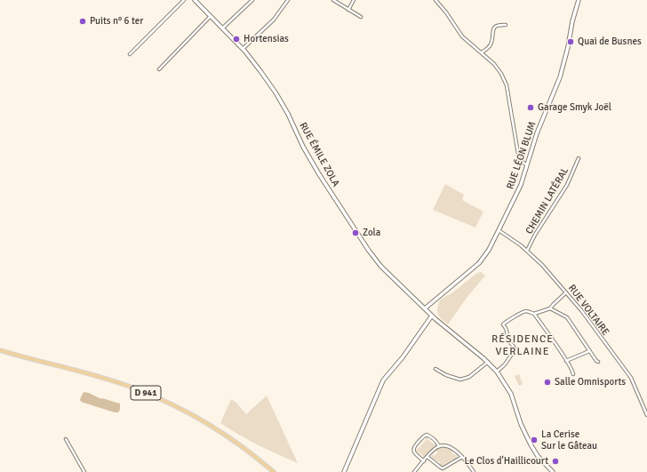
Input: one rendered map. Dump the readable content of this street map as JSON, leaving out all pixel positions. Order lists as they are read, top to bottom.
{
  "streets": {
    "main road": ["D 941"],
    "street": [
      "RUE ÉMILE ZOLA",
      "RUE LÉON BLUM",
      "CHEMIN LATÉRAL",
      "RUE VOLTAIRE"
    ]
  },
  "crossings": [
    ["RUE ÉMILE ZOLA", "RUE LÉON BLUM"],
    ["RUE LÉON BLUM", "RUE VOLTAIRE"],
    ["CHEMIN LATÉRAL", "RUE VOLTAIRE"]
  ],
  "districts": ["RÉSIDENCE VERLAINE"],
  "places": [
    "Puits n° 6 ter",
    "Hortensias",
    "Quai de Busnes",
    "Garage Smyk Joël",
    "Zola",
    "Salle Omnisports",
    "La Cerise Sur le Gâteau",
    "Le Clos d'Haillicourt"
  ]
}
